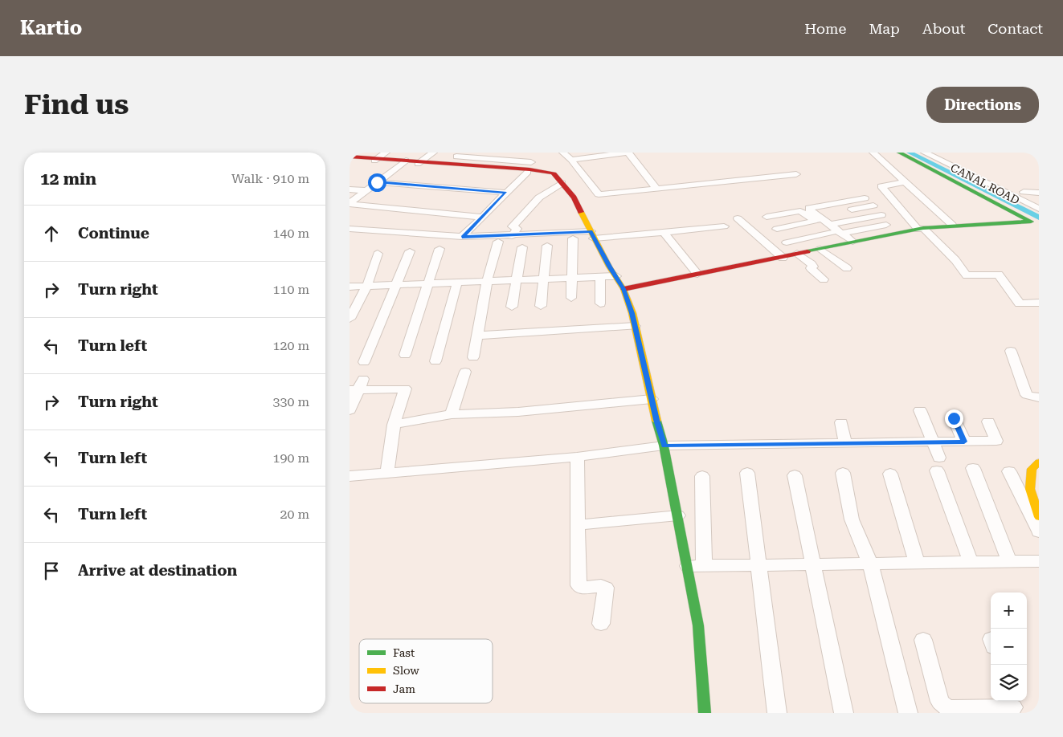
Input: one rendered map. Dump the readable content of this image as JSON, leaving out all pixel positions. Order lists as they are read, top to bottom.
{
  "streets": {
    "street": ["CANAL ROAD"]
  },
  "legend": ["Fast", "Slow", "Jam"],
  "page": {
    "header": "Kartio",
    "nav": [
      "Home",
      "Map",
      "About",
      "Contact"
    ],
    "buttons": "Directions",
    "title": "Find us",
    "heading": ["12 min", "Walk · 910 m"],
    "list": [
      ["Continue", "140 m"],
      ["Turn right", "110 m"],
      ["Turn left", "120 m"],
      ["Turn right", "330 m"],
      ["Turn left", "190 m"],
      ["Turn left", "20 m"],
      "Arrive at destination"
    ],
    "map_buttons": ["+", "−"]
  }
}
